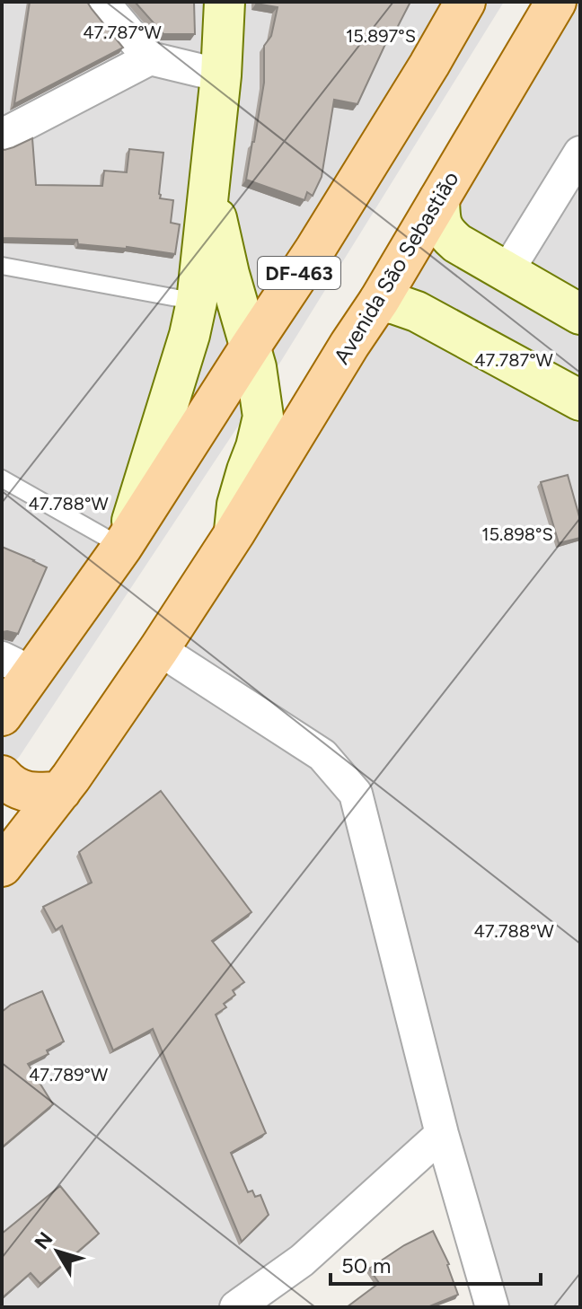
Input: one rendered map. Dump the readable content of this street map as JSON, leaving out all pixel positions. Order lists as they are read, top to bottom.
{
  "streets": {
    "main road": ["Avenida São Sebastião", "DF-463"]
  },
  "crossings": [
    ["Avenida São Sebastião", "DF-463"]
  ],
  "scale_bar": "50 m",
  "north": "top left",
  "coordinates": [
    "47.787°W",
    "15.897°S",
    "47.788°W",
    "15.898°S",
    "47.789°W"
  ]
}
